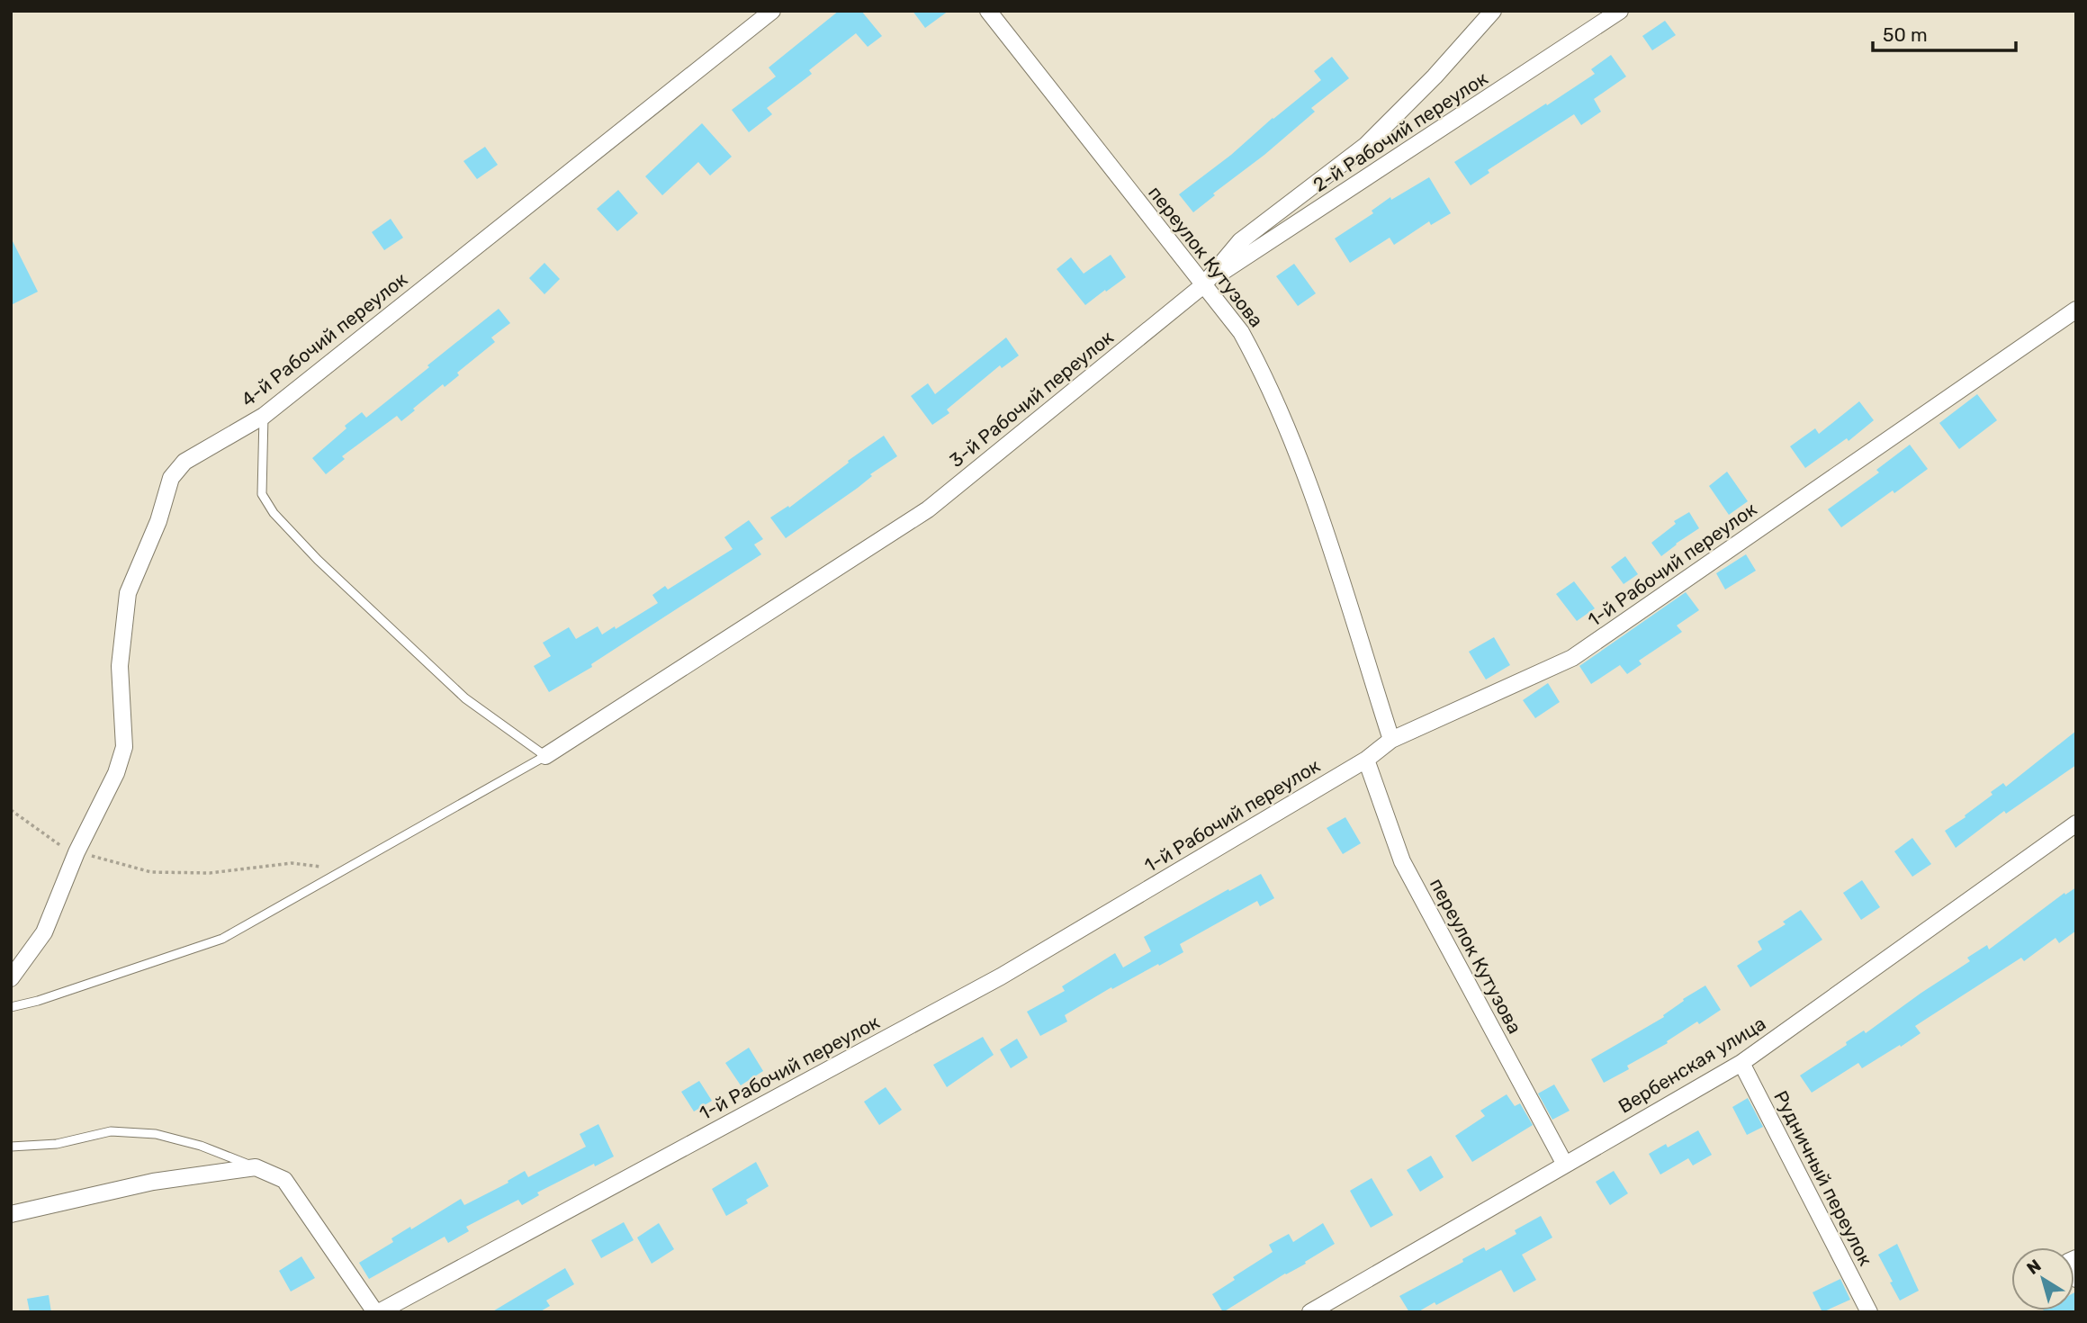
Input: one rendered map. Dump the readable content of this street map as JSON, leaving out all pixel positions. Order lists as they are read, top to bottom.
{
  "streets": {
    "street": [
      "2-й Рабочий переулок",
      "переулок Кутузова",
      "4-й Рабочий переулок",
      "3-й Рабочий переулок",
      "1-й Рабочий переулок",
      "Вербенская улица",
      "Рудничный переулок"
    ]
  },
  "crossings": [
    ["2-й Рабочий переулок", "переулок Кутузова"],
    ["2-й Рабочий переулок", "3-й Рабочий переулок"],
    ["переулок Кутузова", "3-й Рабочий переулок"],
    ["переулок Кутузова", "1-й Рабочий переулок"],
    ["переулок Кутузова", "Вербенская улица"],
    ["Вербенская улица", "Рудничный переулок"]
  ],
  "scale_bar": "50 m",
  "north": "top left"
}
